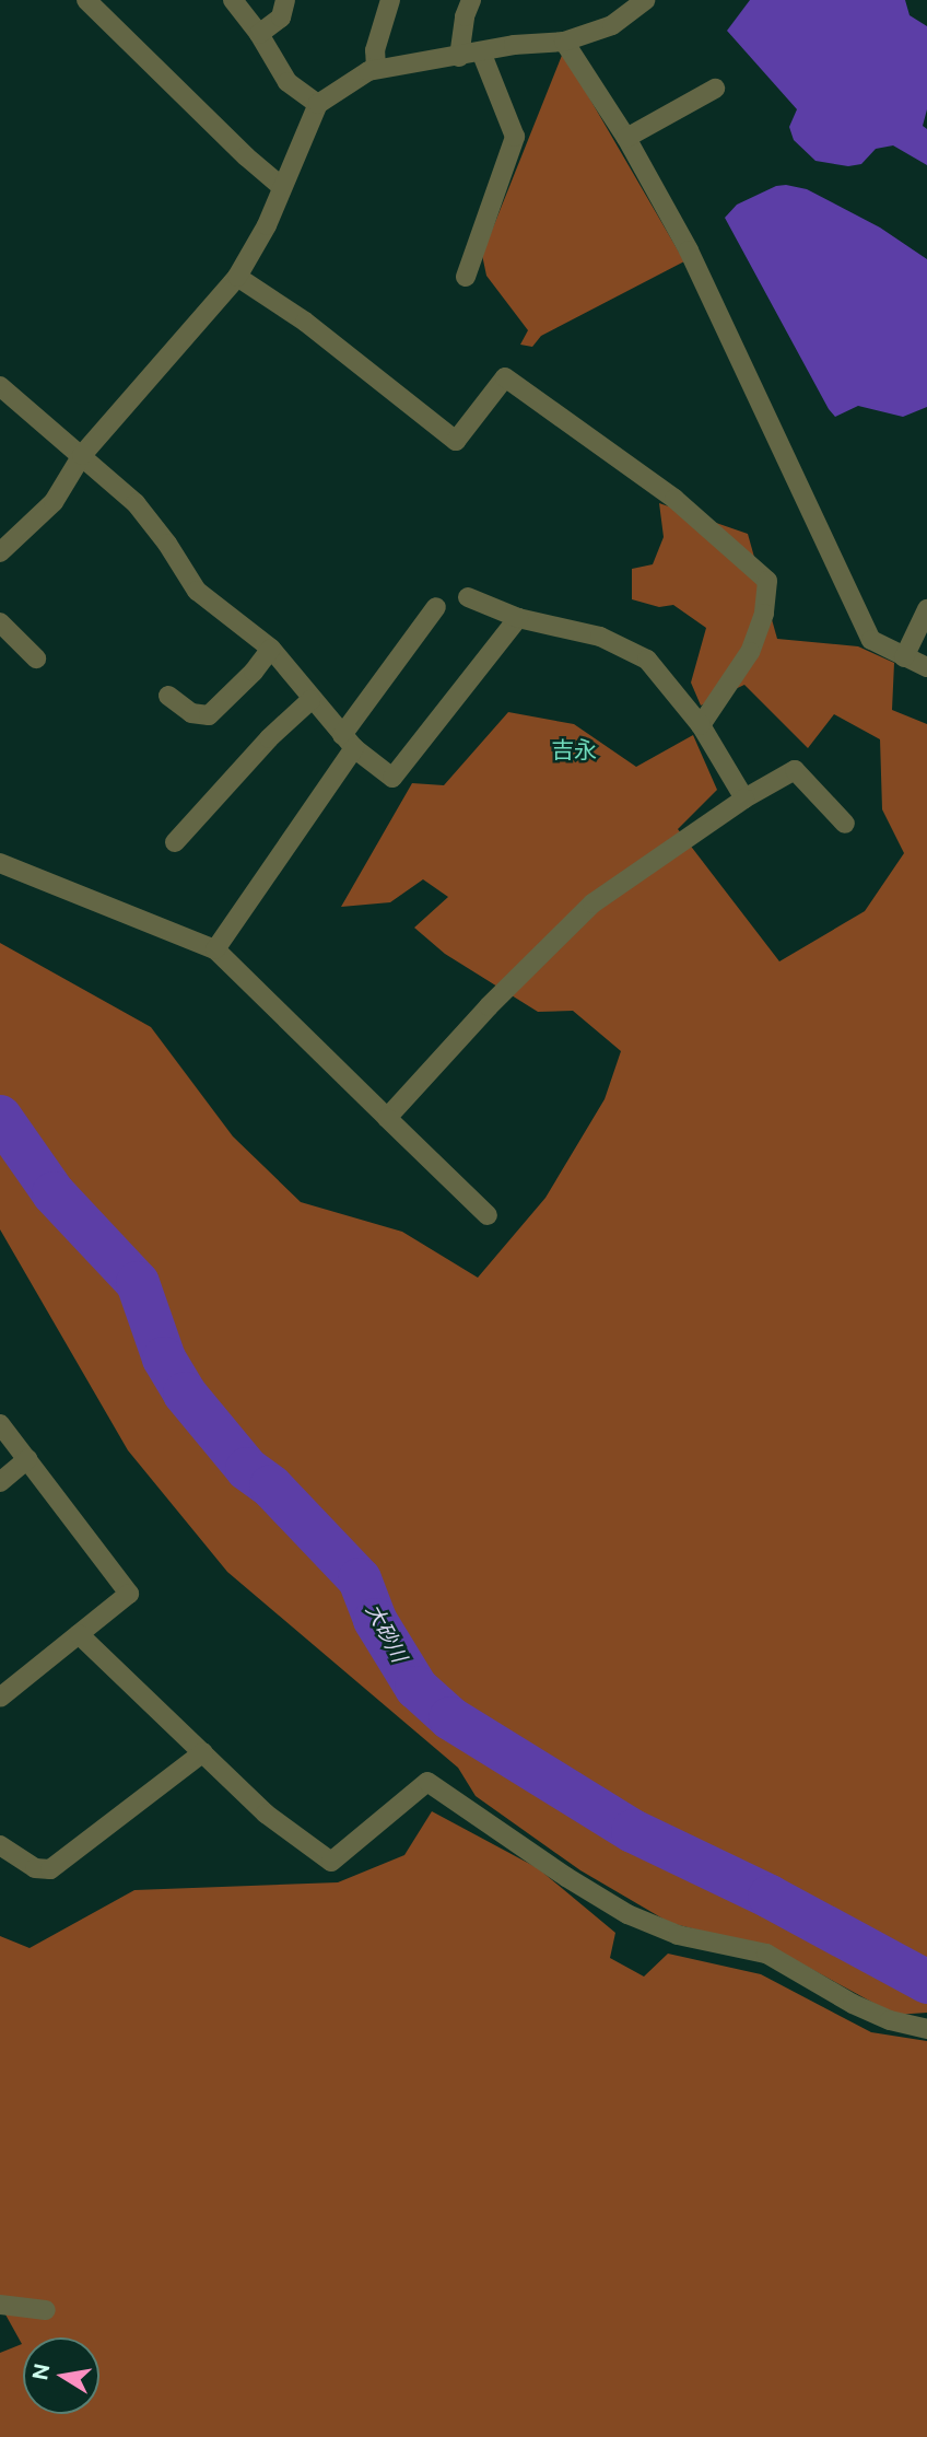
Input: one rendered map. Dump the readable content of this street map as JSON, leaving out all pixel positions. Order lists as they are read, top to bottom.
{
  "districts": ["吉永"],
  "water": ["大砂川"],
  "north": "left"
}
